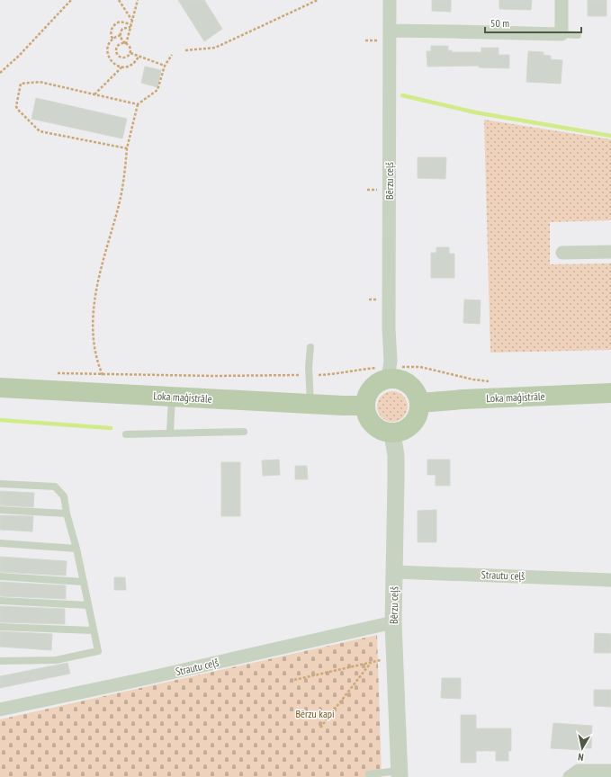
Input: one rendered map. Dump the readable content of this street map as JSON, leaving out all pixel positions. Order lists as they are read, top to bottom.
{
  "streets": {
    "main road": ["Loka maģistrāle"],
    "street": ["Bērzu ceļš", "Strautu ceļš"]
  },
  "crossings": [
    ["Bērzu ceļš", "Loka maģistrāle"],
    ["Bērzu ceļš", "Strautu ceļš"]
  ],
  "parks": ["Bērzu kapi"],
  "scale_bar": "50 m",
  "north": "bottom"
}
